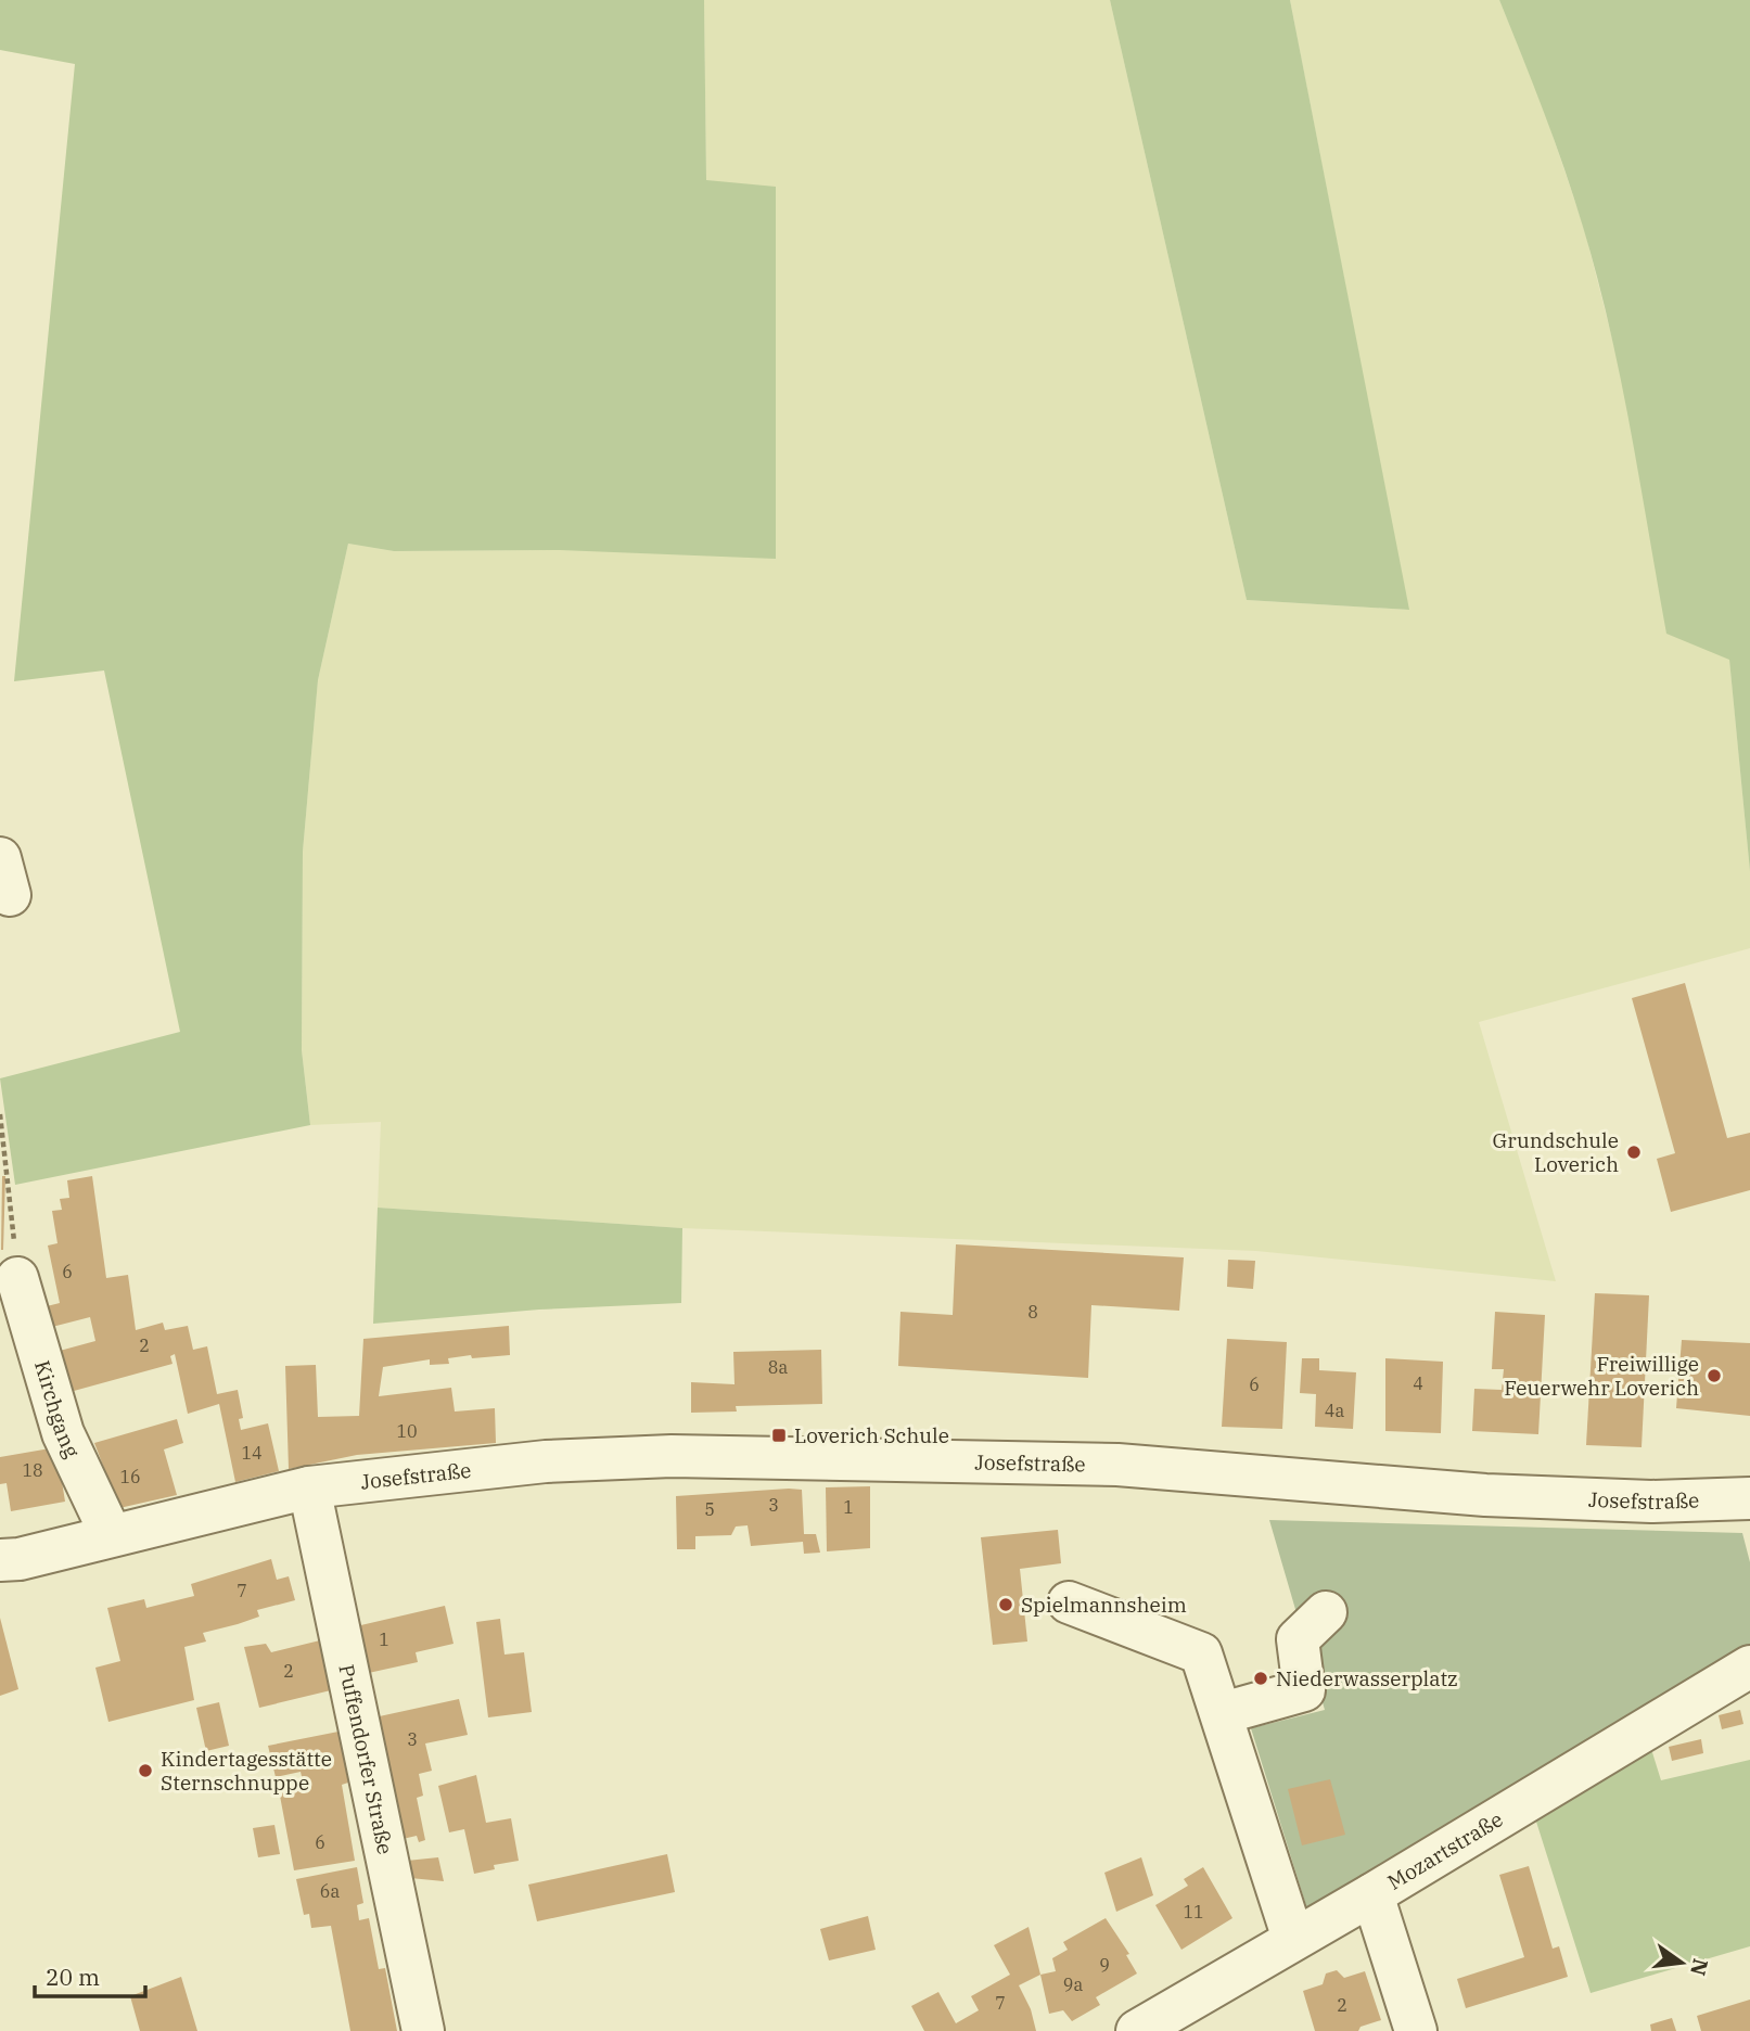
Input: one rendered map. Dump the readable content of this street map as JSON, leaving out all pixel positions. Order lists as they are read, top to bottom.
{
  "streets": {
    "street": [
      "Kirchgang",
      "Josefstraße",
      "Puffendorfer Straße",
      "Mozartstraße"
    ]
  },
  "crossings": [
    ["Kirchgang", "Josefstraße"],
    ["Josefstraße", "Puffendorfer Straße"]
  ],
  "places": {
    "other": [
      "Grundschule Loverich",
      "Freiwillige Feuerwehr Loverich",
      "Spielmannsheim",
      "Niederwasserplatz",
      "Kindertagesstätte Sternschnuppe"
    ],
    "transit": ["Loverich Schule"]
  },
  "house_numbers": [
    "6",
    "8",
    "2",
    "8a",
    "4",
    "6",
    "4a",
    "10",
    "14",
    "18",
    "16",
    "3",
    "1",
    "5",
    "7",
    "1",
    "2",
    "3",
    "6",
    "6a",
    "11",
    "9",
    "9a",
    "7",
    "2"
  ],
  "scale_bar": "20 m",
  "north": "right"
}
